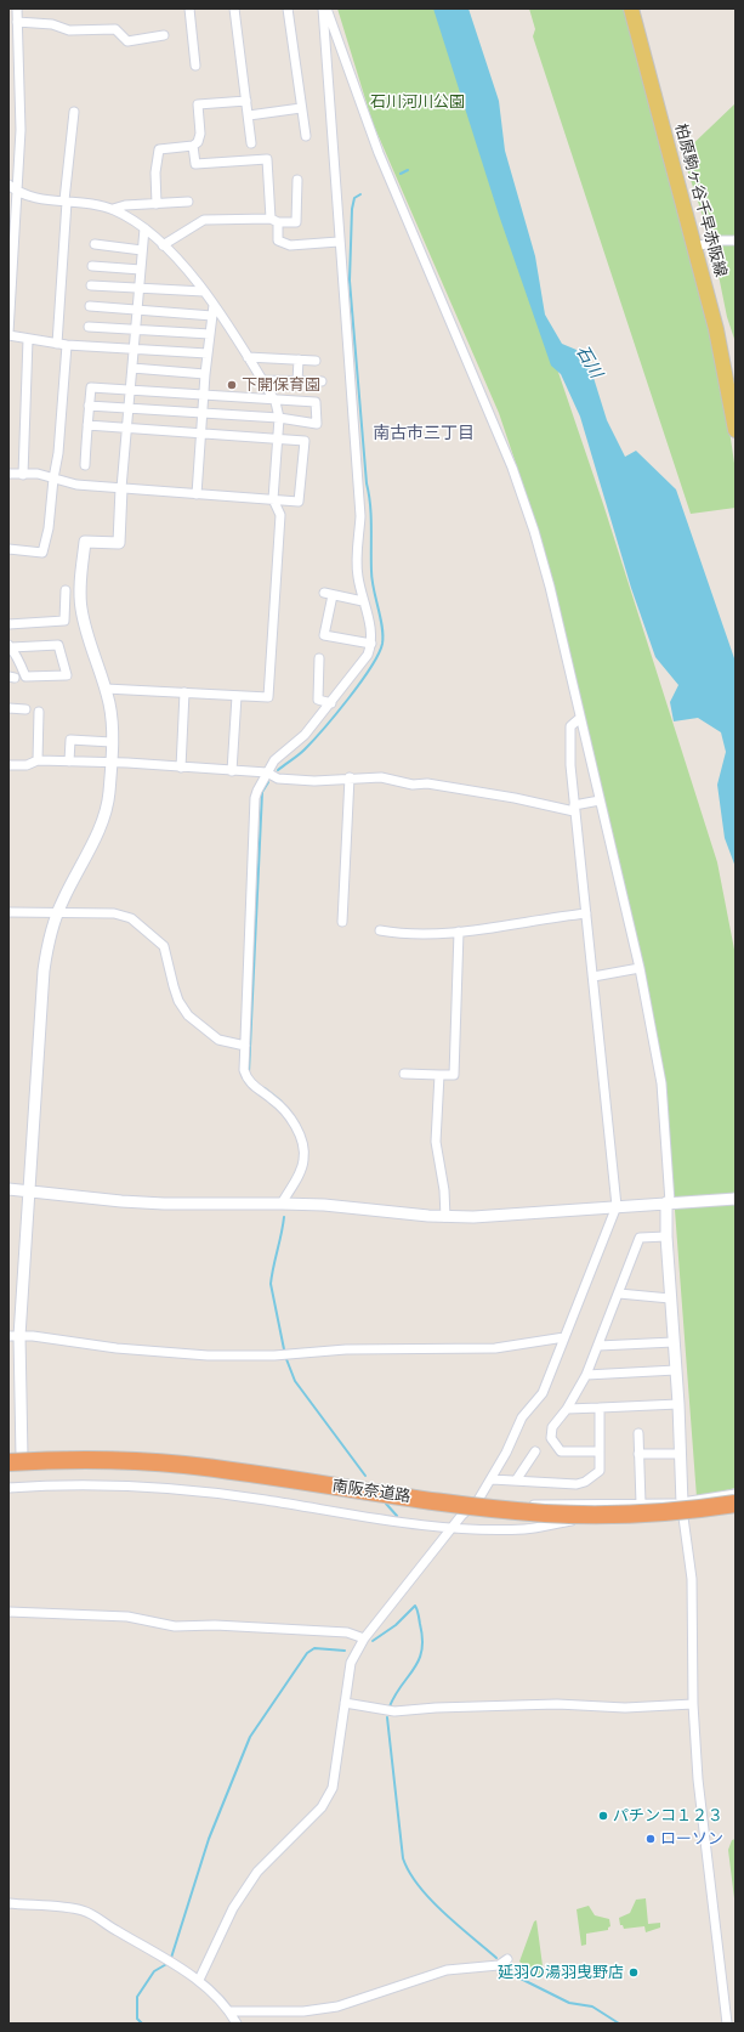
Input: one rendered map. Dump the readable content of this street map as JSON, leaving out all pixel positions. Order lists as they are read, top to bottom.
{
  "streets": {
    "highway": ["南阪奈道路"],
    "main road": ["柏原駒ヶ谷千早赤阪線"]
  },
  "districts": ["南古市三丁目"],
  "water": ["石川"],
  "parks": ["石川河川公園"],
  "places": [
    "下開保育園",
    "パチンコ１２３",
    "ローソン",
    "延羽の湯羽曳野店"
  ]
}
